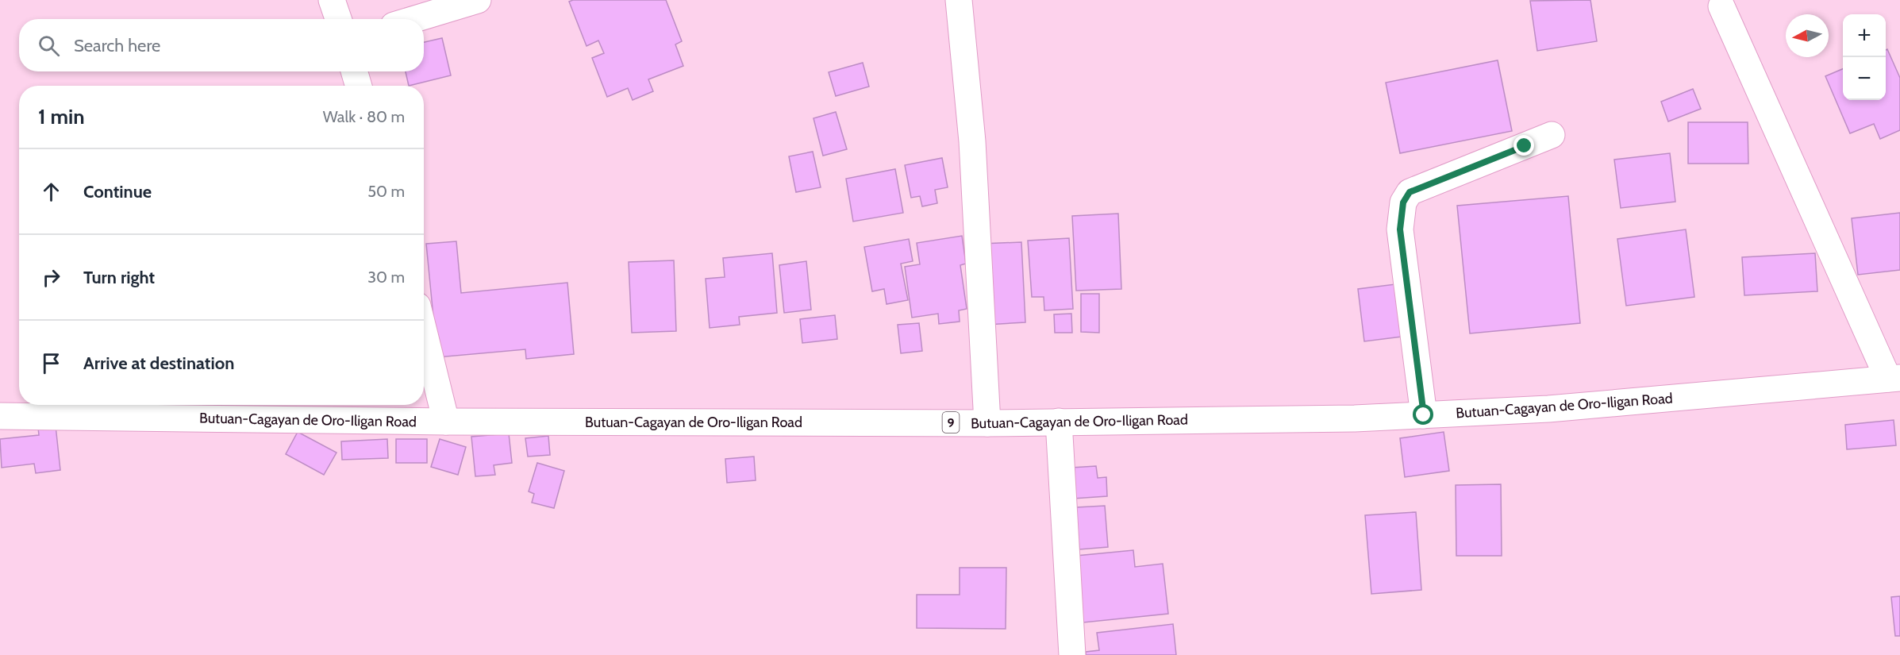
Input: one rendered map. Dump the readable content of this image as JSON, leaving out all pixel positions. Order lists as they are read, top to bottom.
{
  "streets": {
    "main road": ["Butuan-Cagayan de Oro-Iligan Road", "9"]
  },
  "north": "left",
  "page": {
    "map_buttons": ["+", "−"],
    "search": "Search here",
    "heading": ["1 min", "Walk · 80 m"],
    "list": [
      ["Continue", "50 m"],
      ["Turn right", "30 m"],
      "Arrive at destination"
    ]
  }
}
